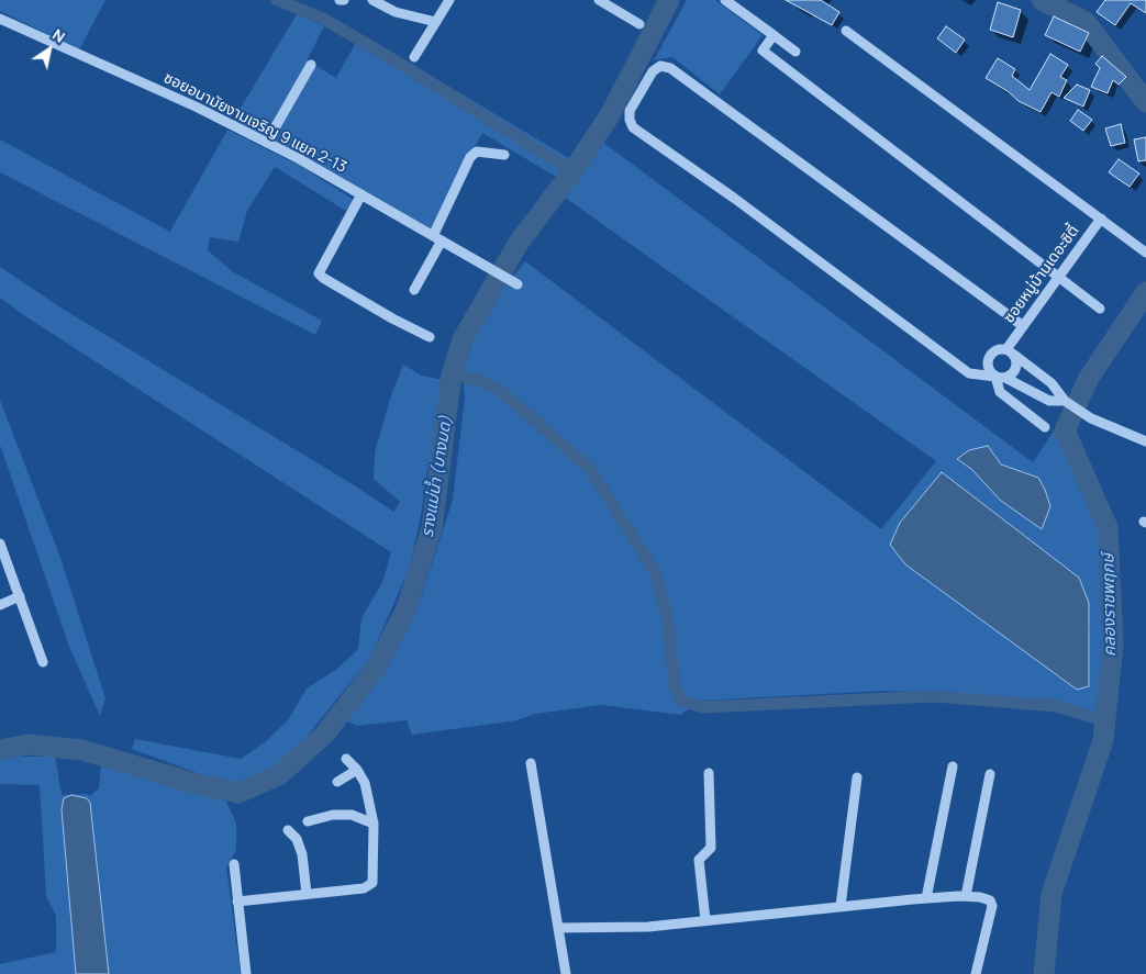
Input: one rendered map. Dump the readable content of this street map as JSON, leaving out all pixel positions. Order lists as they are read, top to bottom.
{
  "streets": {
    "street": ["ซอยอนามัยงามเจริญ 9 แยก 2-13", "ซอยหมู่บ้านเดอะซิตี้"]
  },
  "water": ["รางแม่น้ำ (บางมด)", "คลองราชพฤกษ์"],
  "north": "top right"
}
